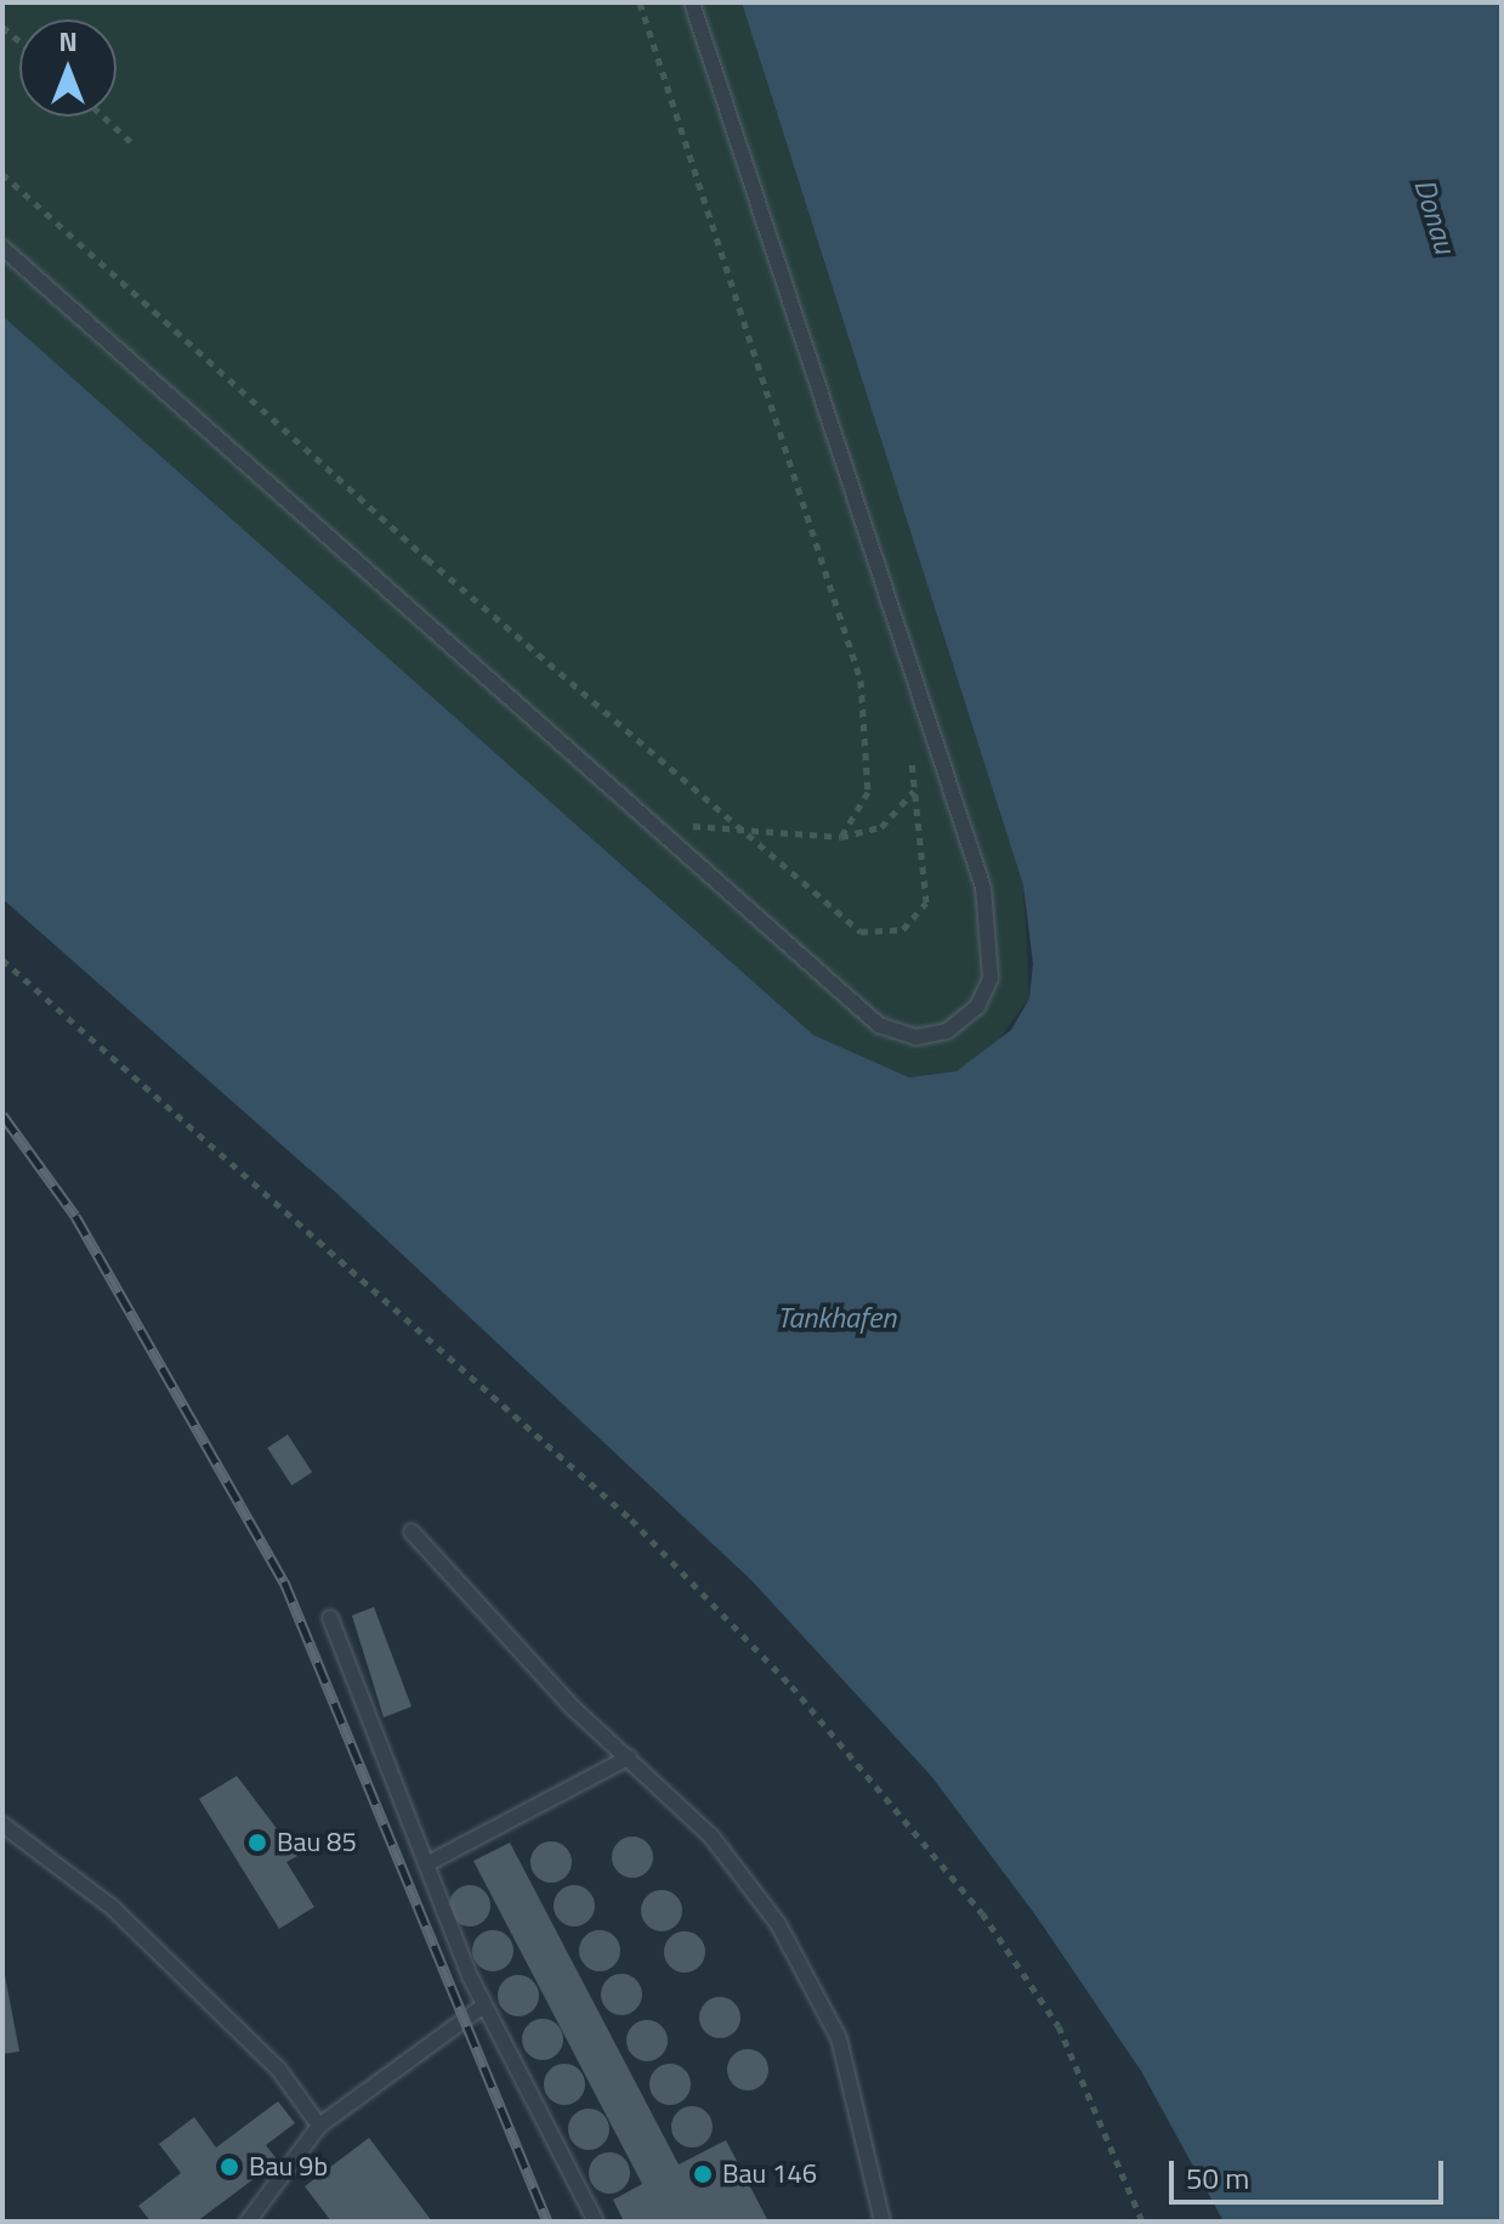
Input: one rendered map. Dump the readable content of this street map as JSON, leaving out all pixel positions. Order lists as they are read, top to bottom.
{
  "water": ["Donau", "Tankhafen"],
  "places": ["Bau 85", "Bau 9b", "Bau 146"],
  "scale_bar": "50 m",
  "north": "top"
}
